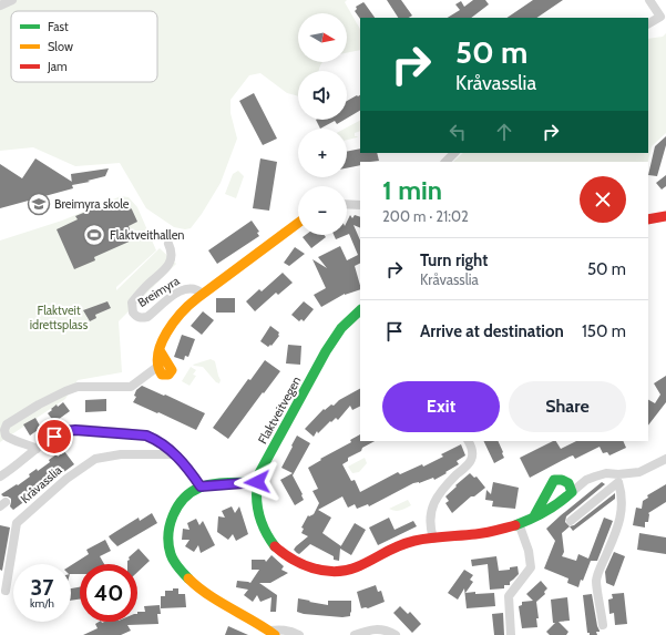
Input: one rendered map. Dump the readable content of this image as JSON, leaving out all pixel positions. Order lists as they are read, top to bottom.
{
  "streets": {
    "main road": ["Flaktveitvegen"],
    "street": ["Breimyra", "Kråvasslia"]
  },
  "parks": ["Flaktveit idrettsplass"],
  "places": {
    "school or university": ["Breimyra skole"],
    "sports": ["Flaktveithallen"]
  },
  "legend": ["Fast", "Slow", "Jam"],
  "north": "right",
  "page": {
    "map_buttons": ["+", "−"],
    "turn": ["50 m", "Kråvasslia"],
    "heading": ["1 min", "200 m · 21:02"],
    "list": [
      {
        "name": "Turn right",
        "note": "Kråvasslia",
        "value": "50 m"
      },
      {
        "name": "Arrive at destination",
        "value": "150 m"
      }
    ],
    "buttons": ["Exit", "Share"],
    "speed": "37 km/h",
    "limit": "40"
  }
}
